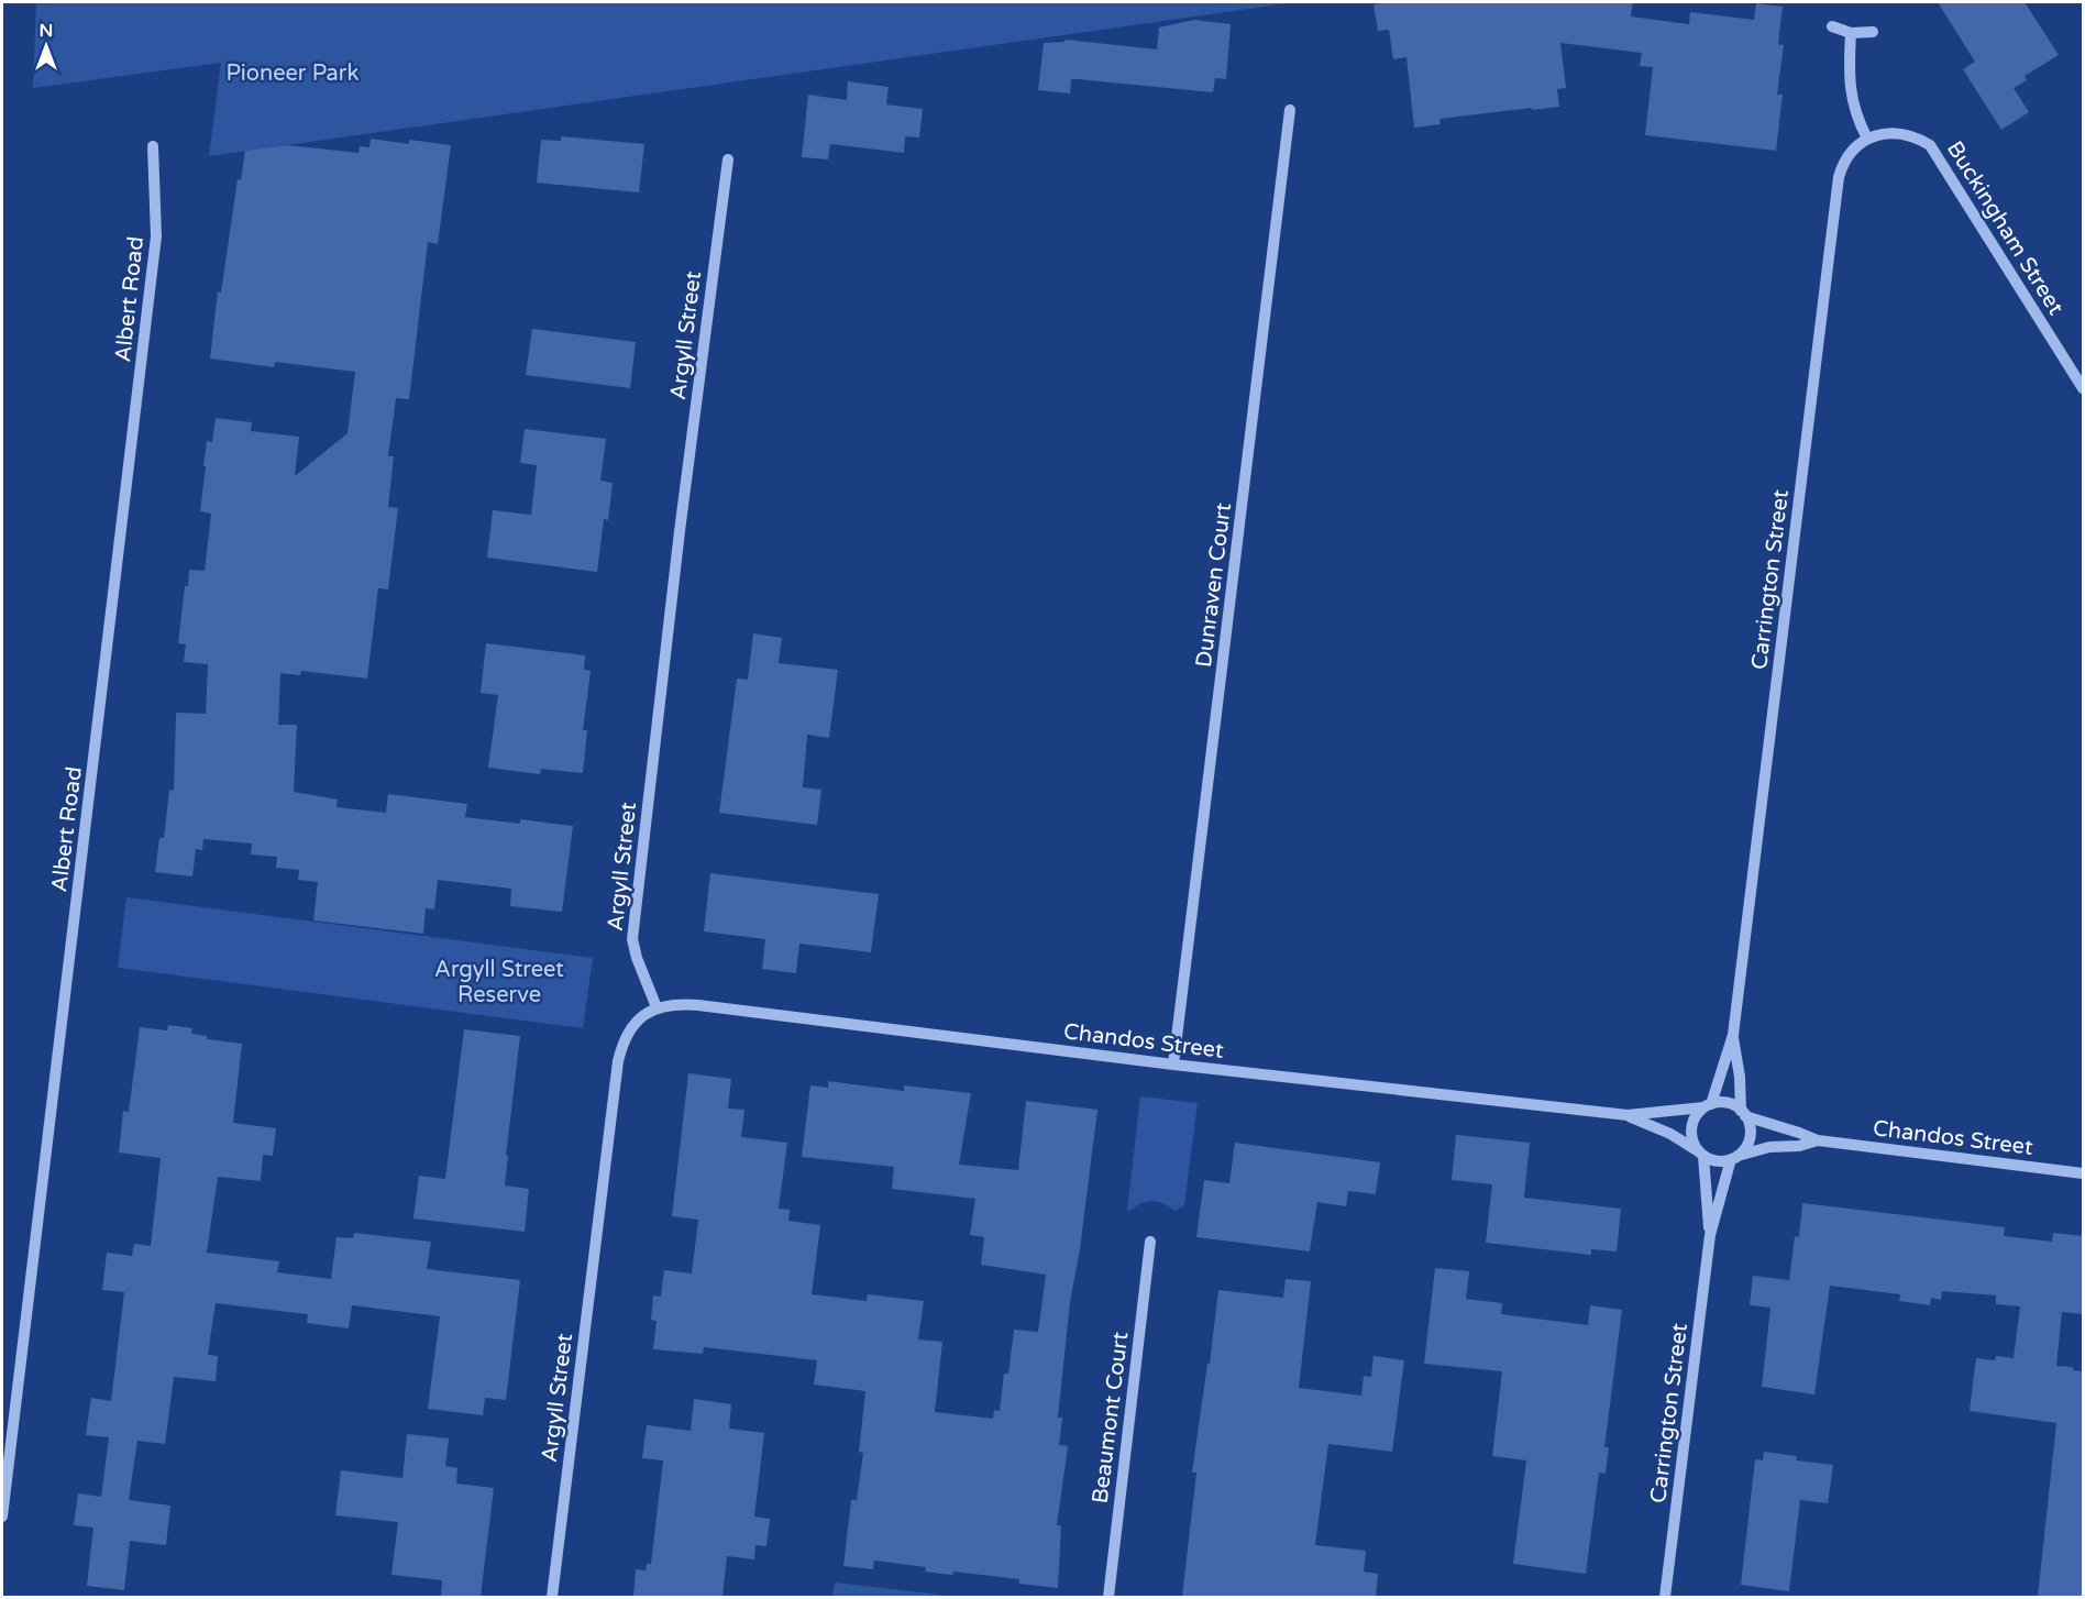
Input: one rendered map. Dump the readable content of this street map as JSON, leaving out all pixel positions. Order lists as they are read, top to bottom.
{
  "streets": {
    "street": [
      "Buckingham Street",
      "Albert Road",
      "Argyll Street",
      "Carrington Street",
      "Dunraven Court",
      "Chandos Street",
      "Beaumont Court"
    ]
  },
  "crossings": [
    ["Buckingham Street", "Carrington Street"],
    ["Argyll Street", "Chandos Street"],
    ["Dunraven Court", "Chandos Street"]
  ],
  "parks": ["Pioneer Park", "Argyll Street Reserve"],
  "north": "top"
}
